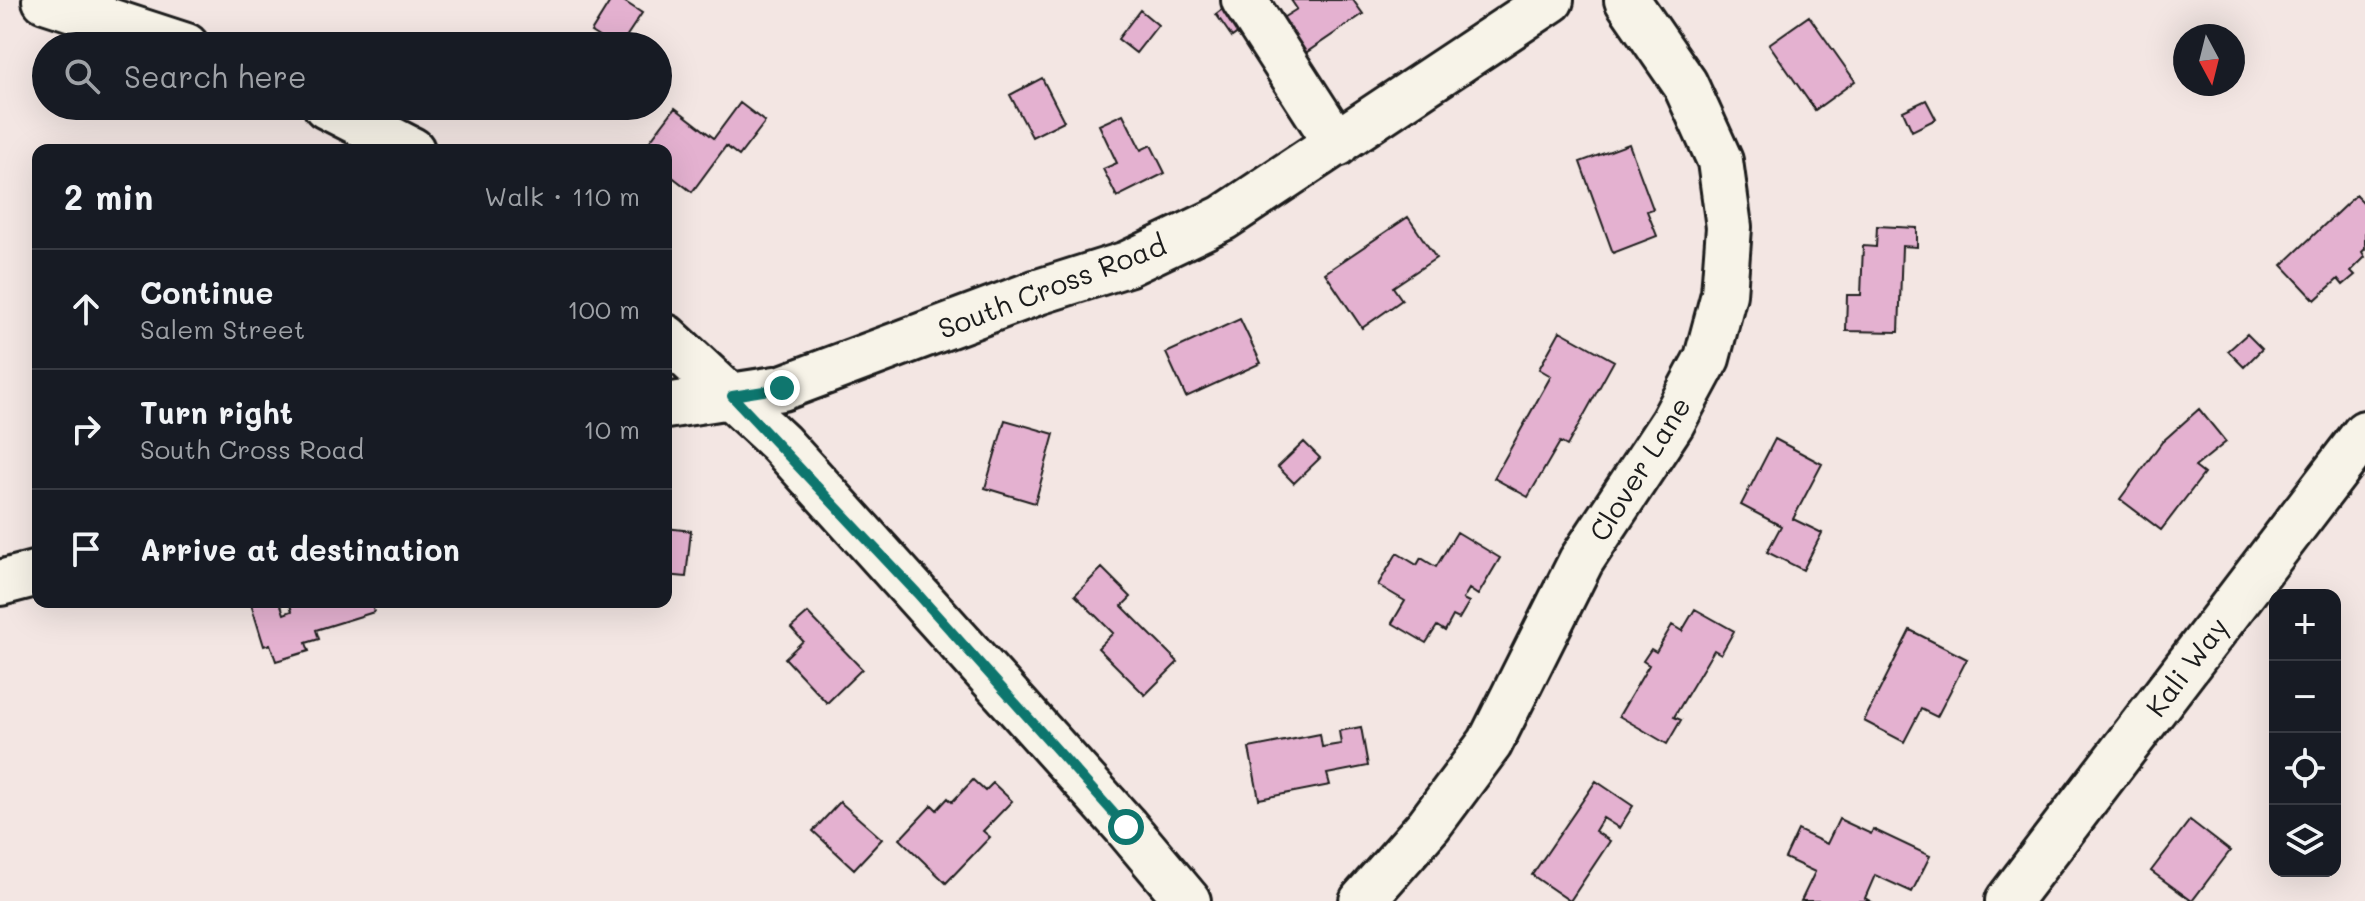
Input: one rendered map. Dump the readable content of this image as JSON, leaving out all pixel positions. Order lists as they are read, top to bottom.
{
  "streets": {
    "street": ["South Cross Road", "Clover Lane", "Kali Way"]
  },
  "north": "bottom",
  "page": {
    "search": "Search here",
    "heading": ["2 min", "Walk · 110 m"],
    "list": [
      ["Continue", "Salem Street", "100 m"],
      ["Turn right", "South Cross Road", "10 m"],
      "Arrive at destination"
    ],
    "map_buttons": ["+", "−"]
  }
}
